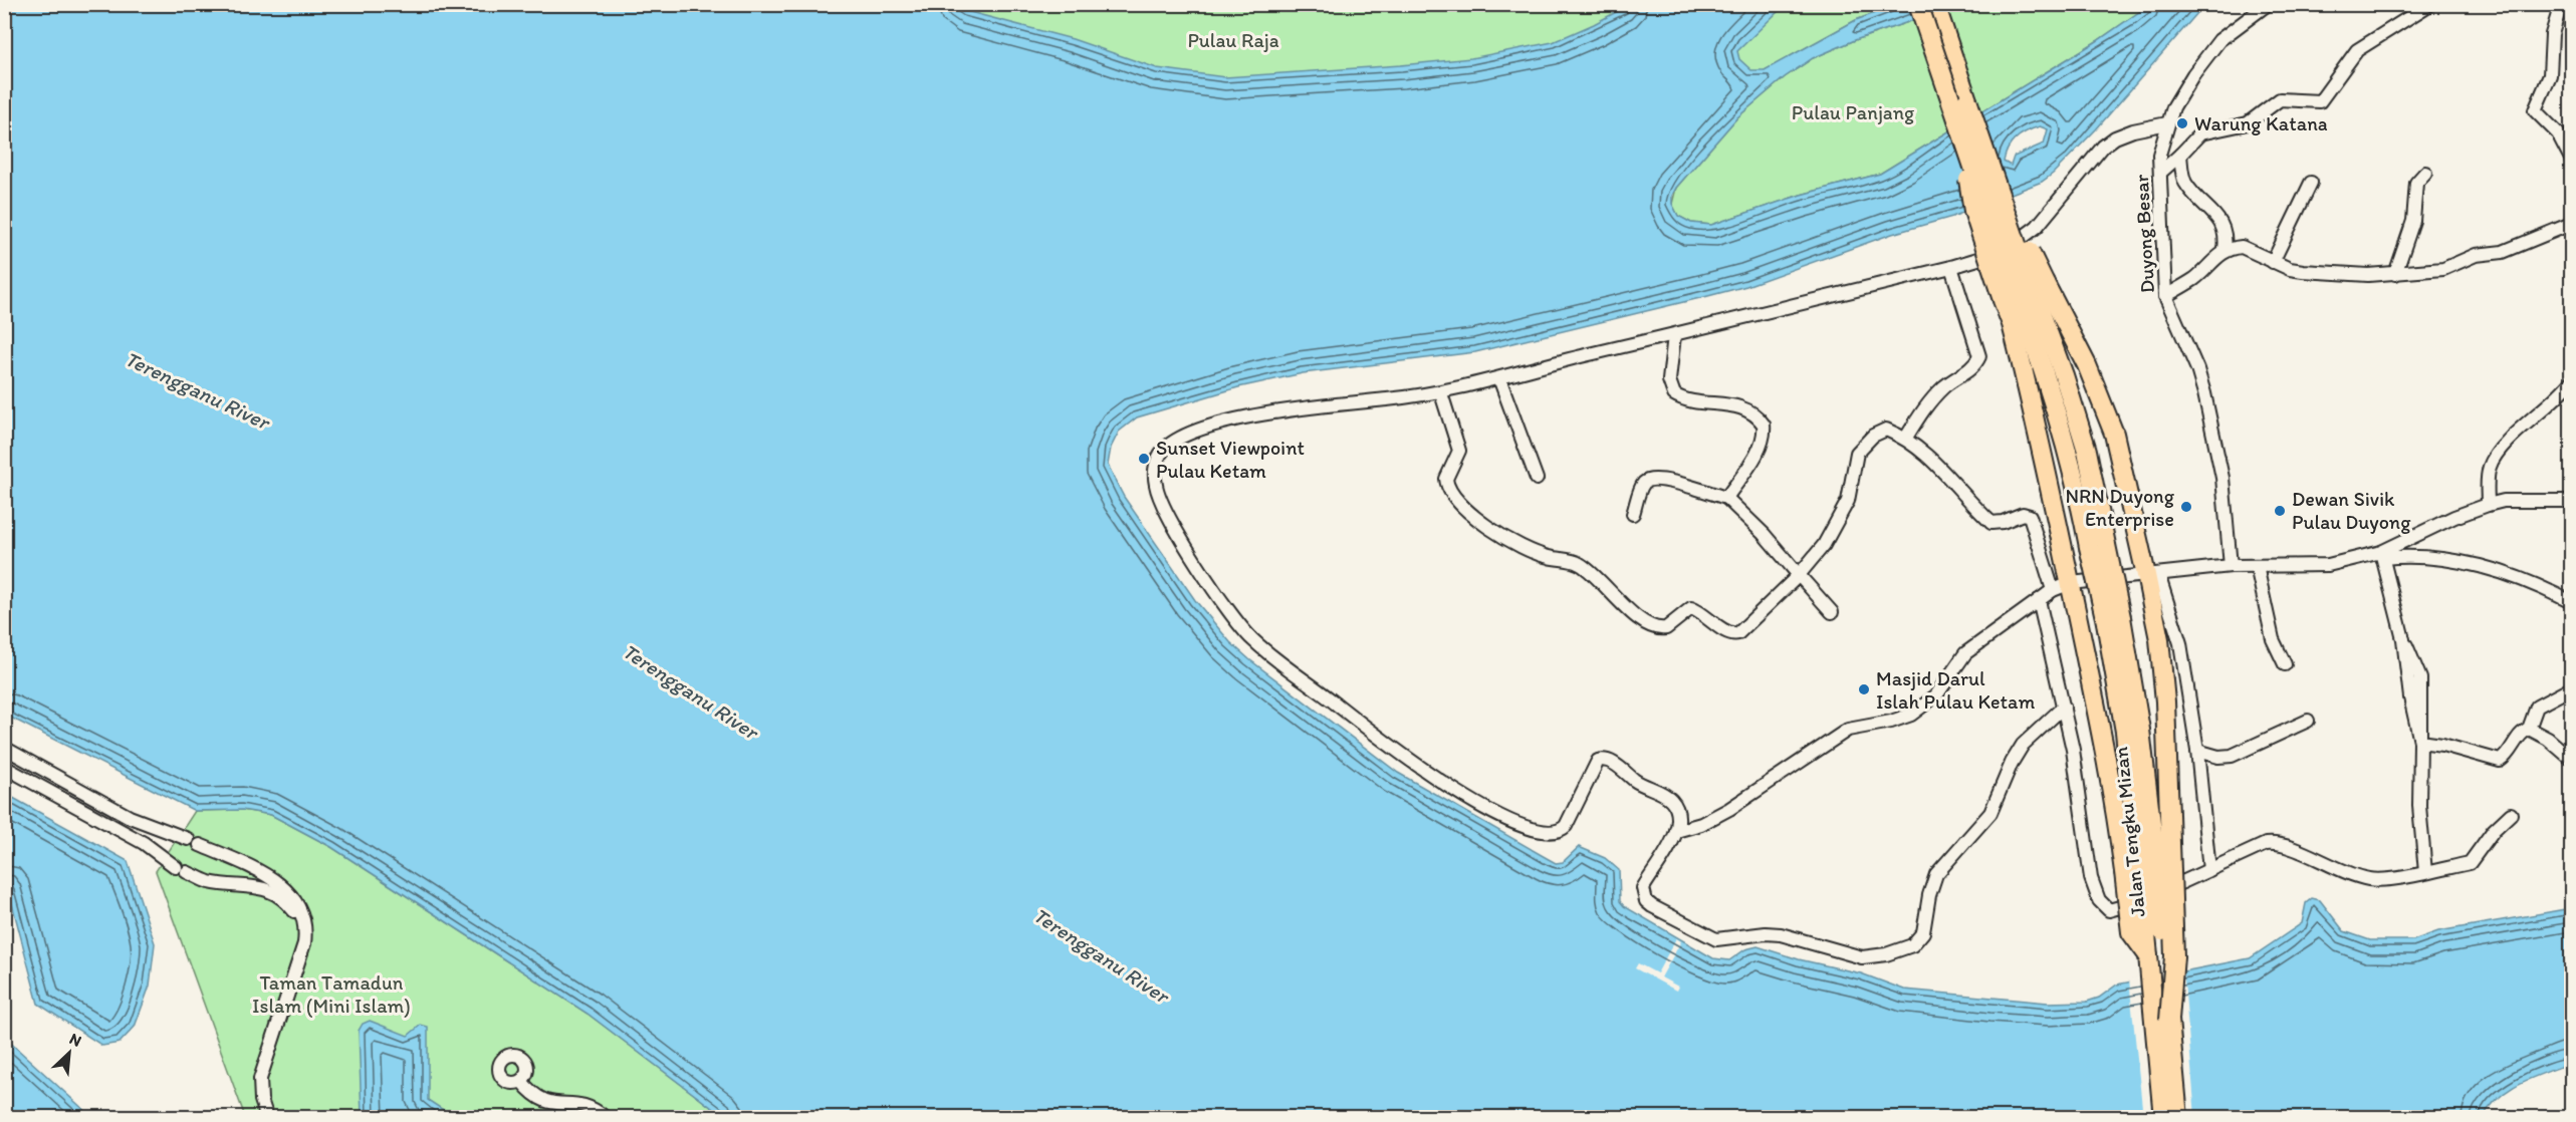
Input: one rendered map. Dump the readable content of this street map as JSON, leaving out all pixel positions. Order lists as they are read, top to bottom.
{
  "streets": {
    "highway": ["Jalan Tengku Mizan"],
    "street": ["Duyong Besar"]
  },
  "water": ["Terengganu River"],
  "parks": ["Pulau Raja", "Pulau Panjang", "Taman Tamadun Islam (Mini Islam)"],
  "places": [
    "Warung Katana",
    "Sunset Viewpoint Pulau Ketam",
    "NRN Duyong Enterprise",
    "Dewan Sivik Pulau Duyong",
    "Masjid Darul Islah Pulau Ketam"
  ],
  "north": "top right"
}
